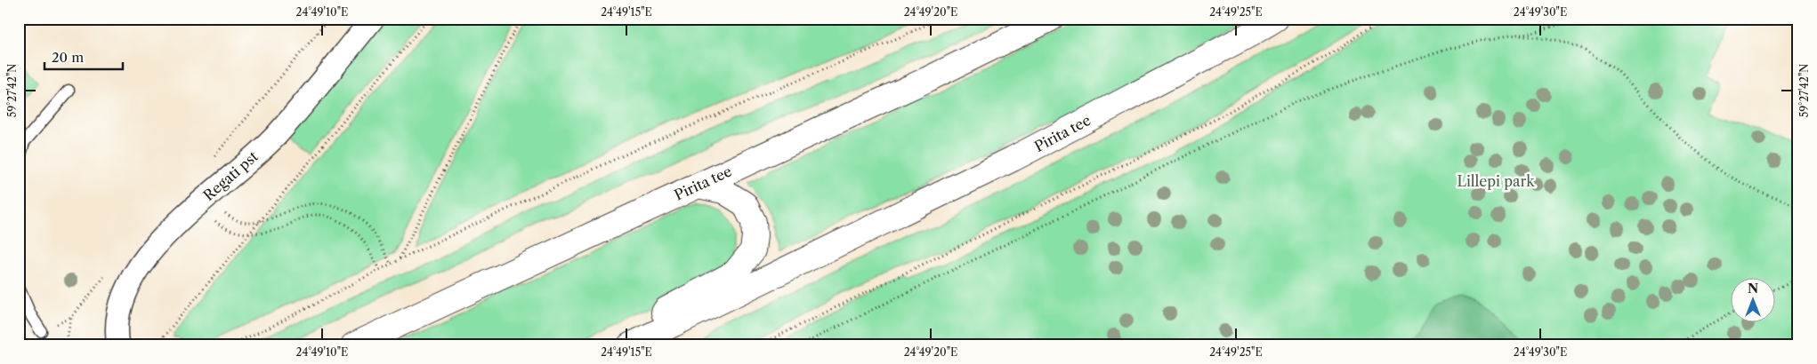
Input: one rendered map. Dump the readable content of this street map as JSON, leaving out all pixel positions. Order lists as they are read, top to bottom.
{
  "streets": {
    "main road": ["Pirita tee"],
    "street": ["Regati pst"]
  },
  "parks": ["Lillepi park"],
  "scale_bar": "20 m",
  "north": "top",
  "coordinates": [
    "24°49'10\"E",
    "24°49'15\"E",
    "24°49'20\"E",
    "24°49'25\"E",
    "24°49'30\"E",
    "59°27'42\"N"
  ]
}
